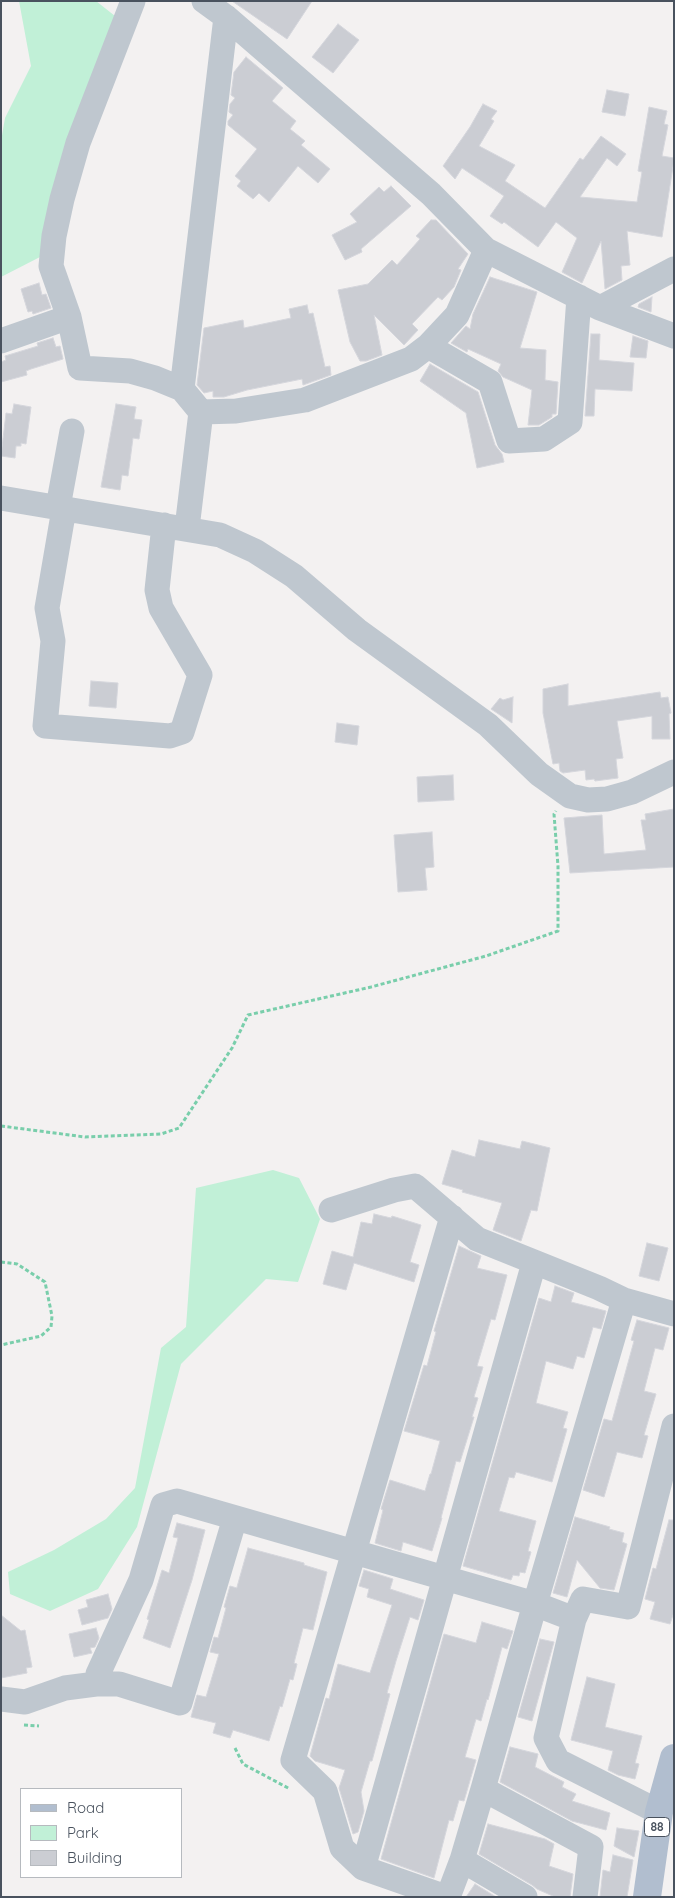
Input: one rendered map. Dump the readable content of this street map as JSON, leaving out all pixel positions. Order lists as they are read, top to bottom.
{
  "streets": {
    "main road": ["88"]
  },
  "legend": ["Road", "Park", "Building"]
}
